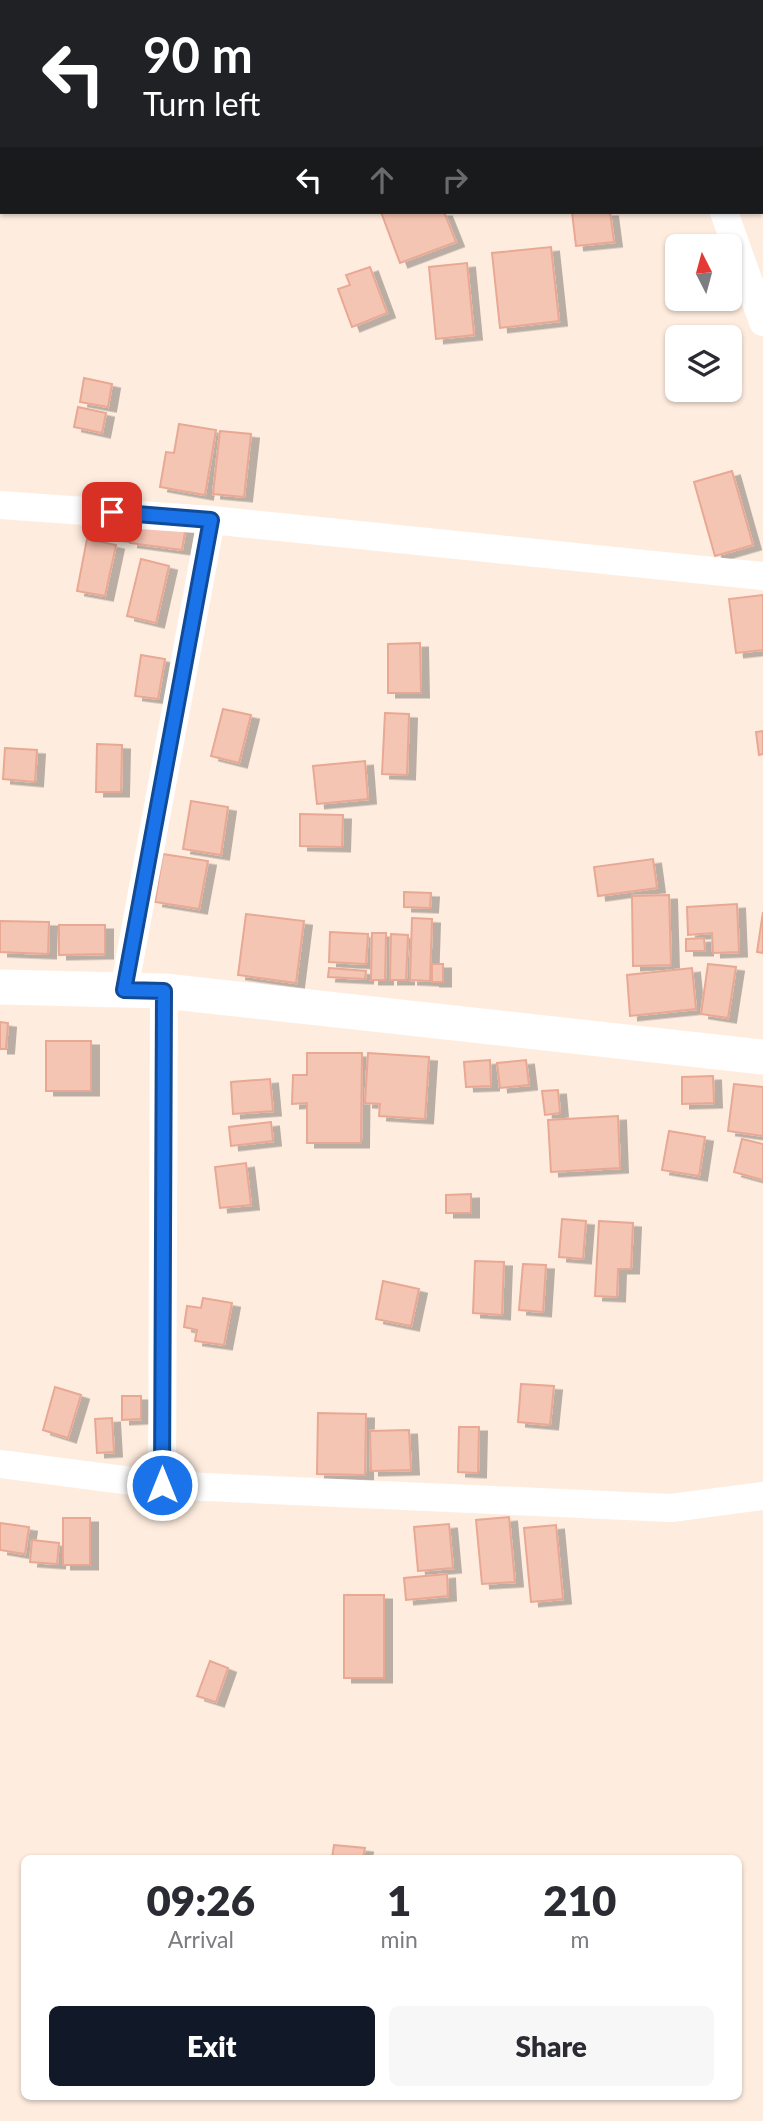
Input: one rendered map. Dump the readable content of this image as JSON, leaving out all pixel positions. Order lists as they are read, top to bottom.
{
  "north": "top",
  "page": {
    "turn": ["90 m", "Turn left"],
    "eta": [
      "09:26",
      "Arrival",
      "1",
      "min",
      "210",
      "m"
    ],
    "buttons": ["Exit", "Share"]
  }
}
